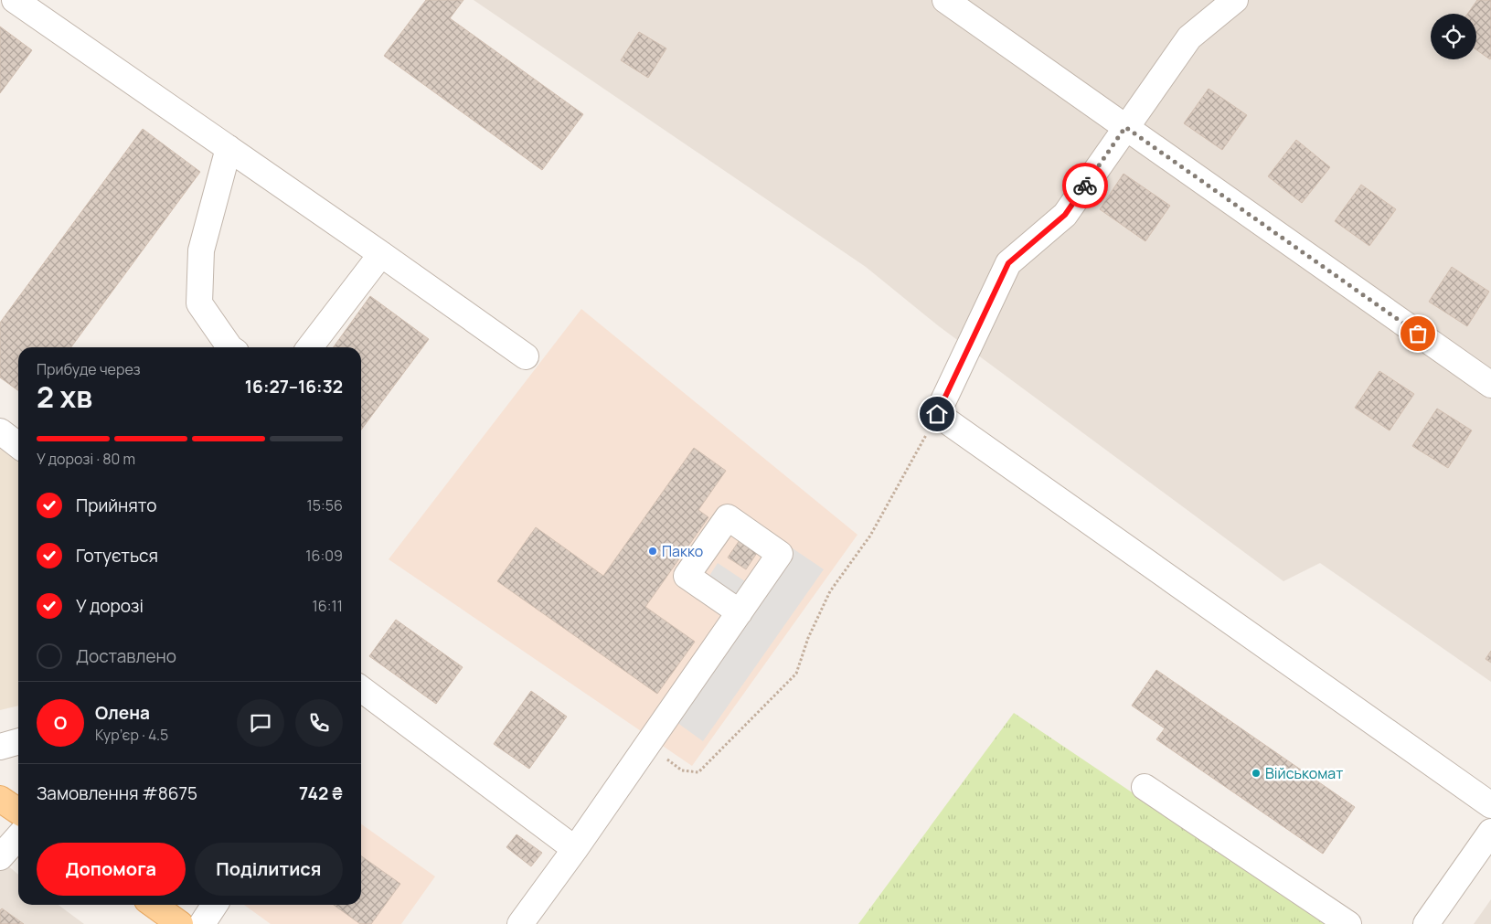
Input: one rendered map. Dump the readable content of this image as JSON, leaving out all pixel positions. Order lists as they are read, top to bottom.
{
  "places": ["Пакко", "Військомат"],
  "page": {
    "heading": ["2 хв", "Прибуде через", "16:27–16:32"],
    "panel": [
      "Олена",
      "Кур’єр · 4.5",
      "Замовлення #8675",
      "742 ₴"
    ],
    "bar": "У дорозі · 80 m",
    "list": [
      ["Прийнято", "15:56"],
      ["Готується", "16:09"],
      ["У дорозі", "16:11"],
      "Доставлено"
    ],
    "round": "О",
    "buttons": ["Допомога", "Поділитися"]
  }
}
